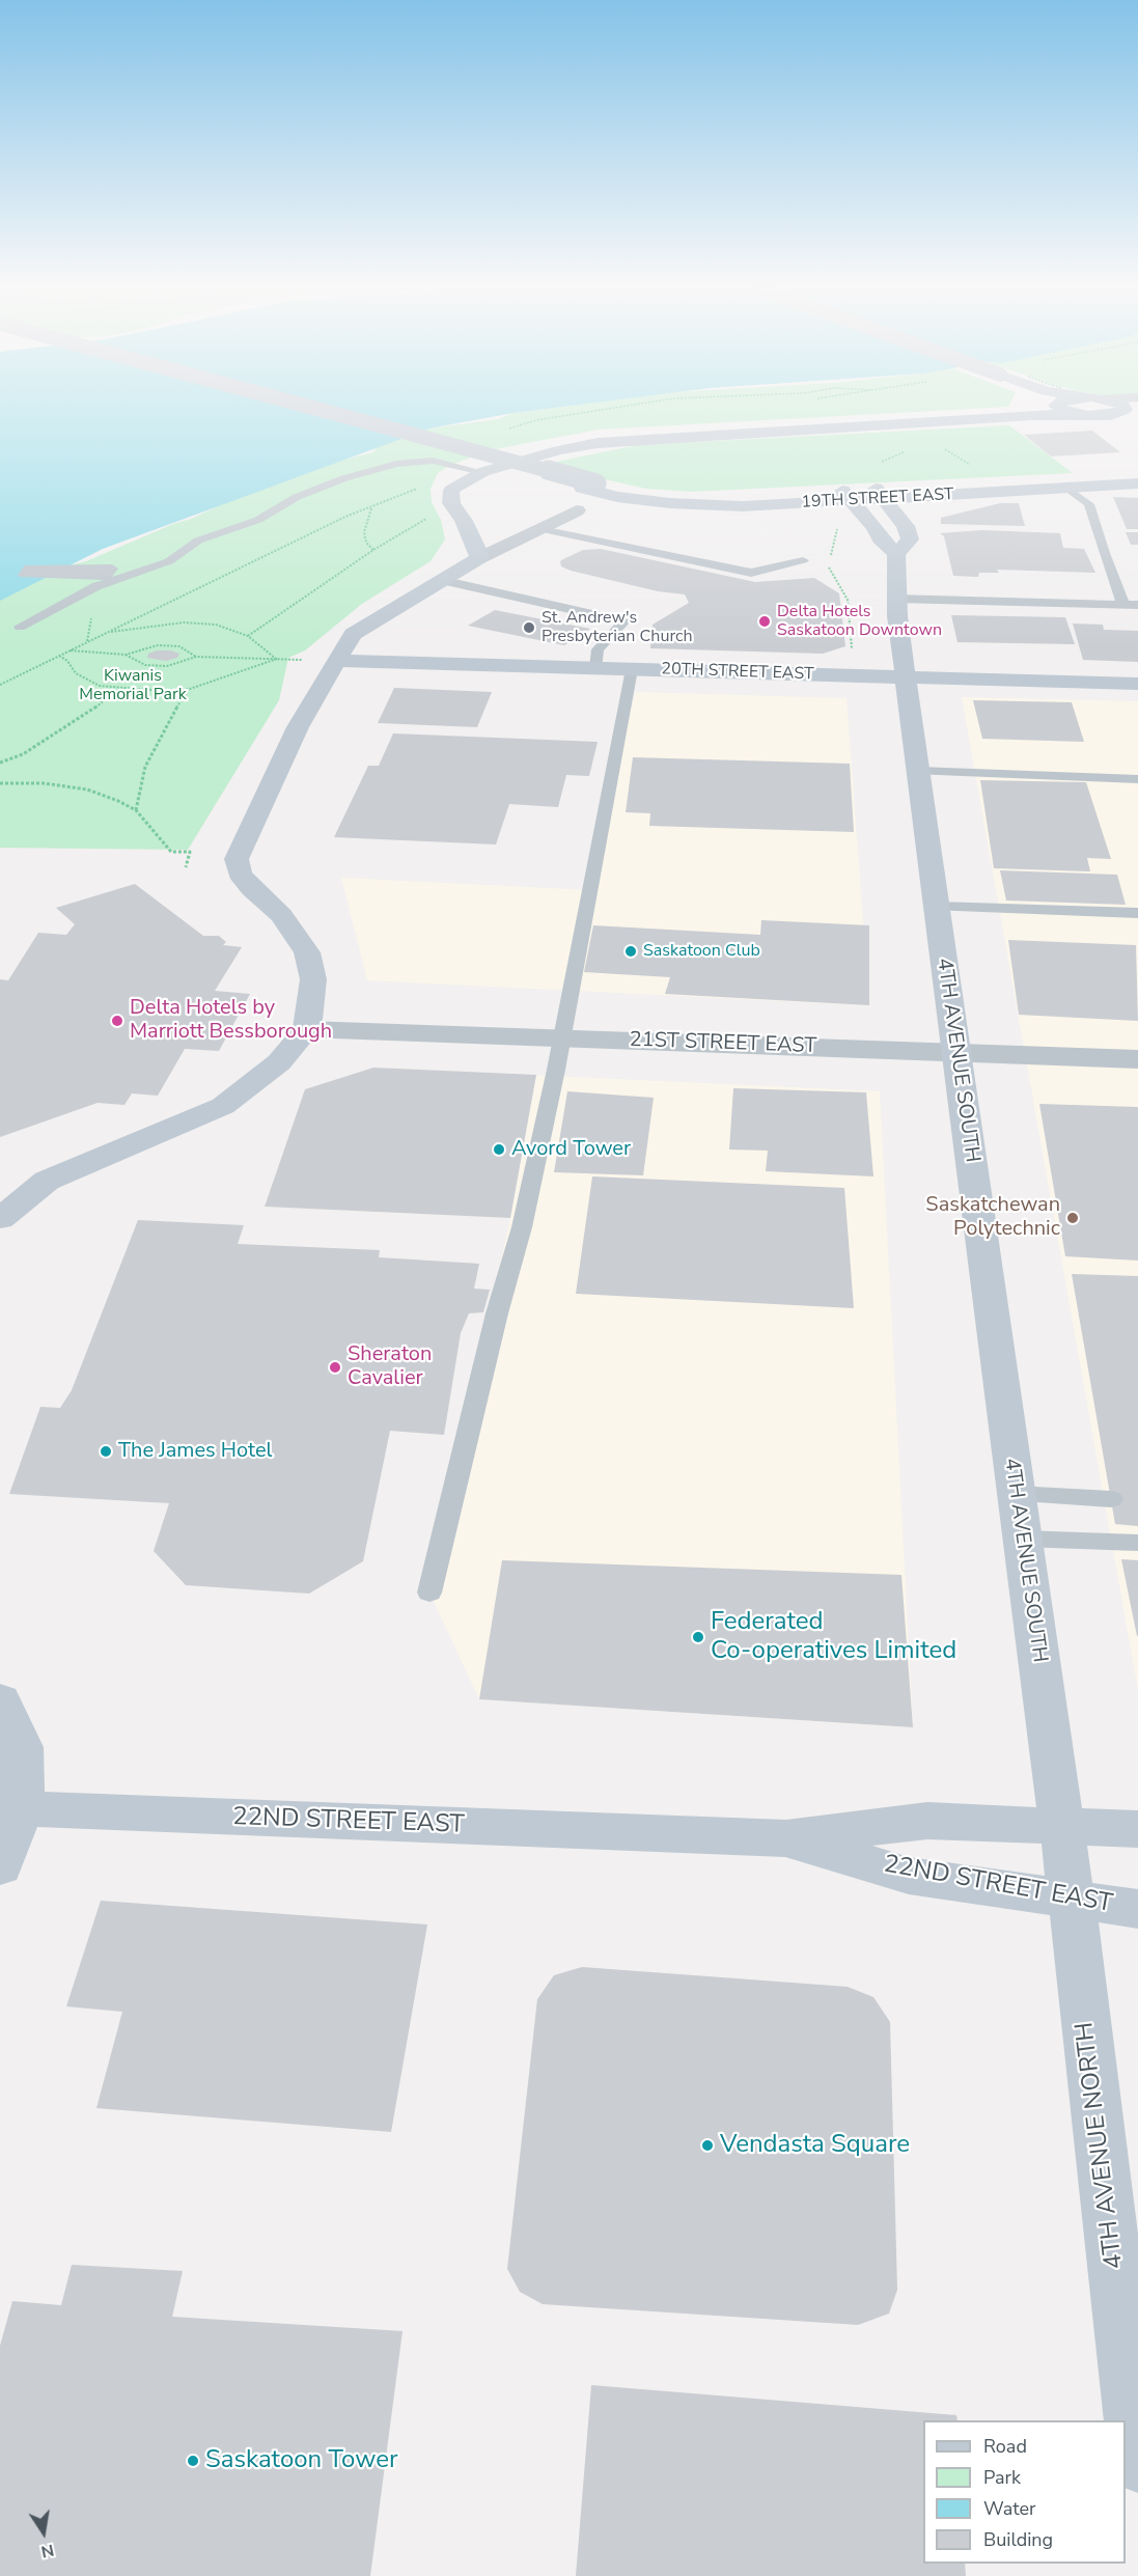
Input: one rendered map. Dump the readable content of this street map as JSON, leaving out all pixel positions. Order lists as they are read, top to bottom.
{
  "streets": {
    "main road": [
      "19TH STREET EAST",
      "20TH STREET EAST",
      "4TH AVENUE SOUTH",
      "22ND STREET EAST",
      "4TH AVENUE NORTH"
    ],
    "street": ["21ST STREET EAST"]
  },
  "crossings": [
    ["19TH STREET EAST", "4TH AVENUE SOUTH"],
    ["20TH STREET EAST", "4TH AVENUE SOUTH"],
    ["21ST STREET EAST", "4TH AVENUE SOUTH"],
    ["4TH AVENUE SOUTH", "22ND STREET EAST"],
    ["4TH AVENUE SOUTH", "4TH AVENUE NORTH"],
    ["22ND STREET EAST", "4TH AVENUE NORTH"]
  ],
  "parks": ["Kiwanis Memorial Park"],
  "places": [
    "Delta Hotels Saskatoon Downtown",
    "St. Andrew's Presbyterian Church",
    "Saskatoon Club",
    "Delta Hotels by Marriott Bessborough",
    "Avord Tower",
    "Saskatchewan Polytechnic",
    "Sheraton Cavalier",
    "The James Hotel",
    "Federated Co-operatives Limited",
    "Vendasta Square",
    "Saskatoon Tower"
  ],
  "legend": [
    "Road",
    "Park",
    "Water",
    "Building"
  ],
  "north": "bottom"
}
